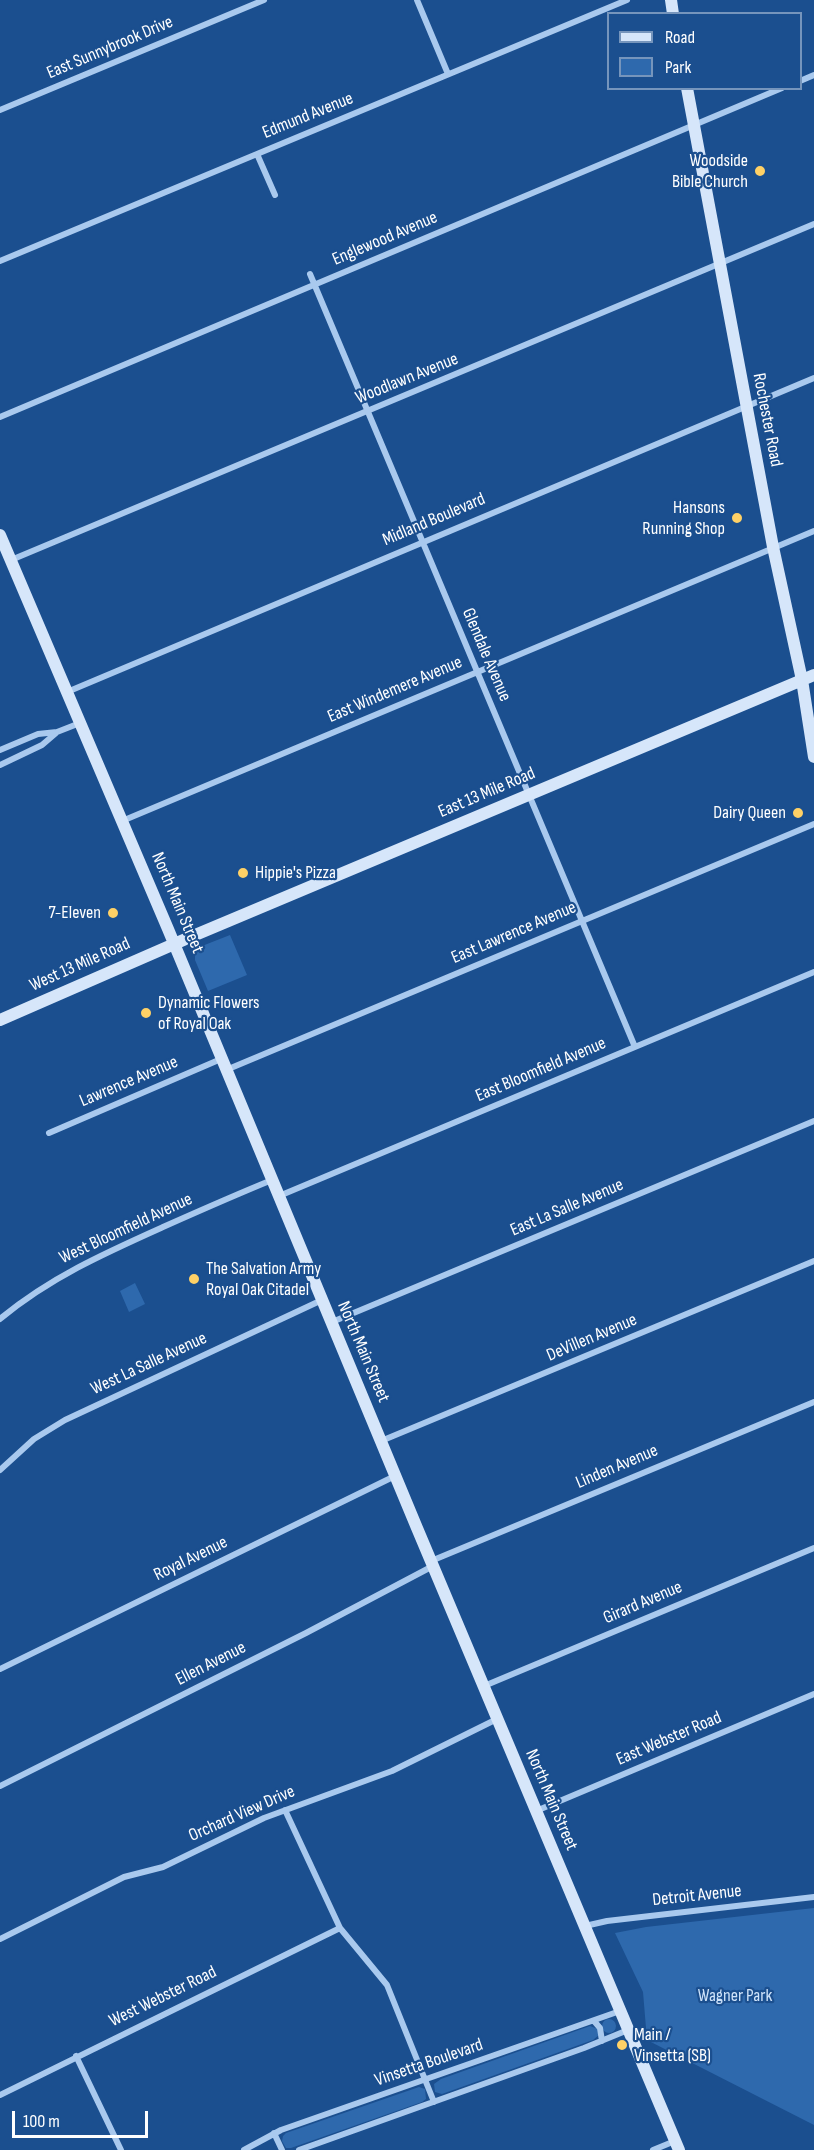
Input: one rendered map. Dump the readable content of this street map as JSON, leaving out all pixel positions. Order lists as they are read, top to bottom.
{
  "streets": {
    "main road": [
      "Rochester Road",
      "East 13 Mile Road",
      "North Main Street",
      "West 13 Mile Road"
    ],
    "street": [
      "East Sunnybrook Drive",
      "Edmund Avenue",
      "Englewood Avenue",
      "Woodlawn Avenue",
      "Midland Boulevard",
      "Glendale Avenue",
      "East Windemere Avenue",
      "East Lawrence Avenue",
      "East Bloomfield Avenue",
      "Lawrence Avenue",
      "East La Salle Avenue",
      "West Bloomfield Avenue",
      "DeVillen Avenue",
      "West La Salle Avenue",
      "Linden Avenue",
      "Royal Avenue",
      "Girard Avenue",
      "Ellen Avenue",
      "East Webster Road",
      "Orchard View Drive",
      "Detroit Avenue",
      "West Webster Road",
      "Vinsetta Boulevard"
    ]
  },
  "crossings": [
    ["Englewood Avenue", "Rochester Road"],
    ["Englewood Avenue", "Glendale Avenue"],
    ["Woodlawn Avenue", "Rochester Road"],
    ["Woodlawn Avenue", "Glendale Avenue"],
    ["Woodlawn Avenue", "North Main Street"],
    ["Rochester Road", "Midland Boulevard"],
    ["Rochester Road", "East Windemere Avenue"],
    ["Rochester Road", "East 13 Mile Road"],
    ["Midland Boulevard", "Glendale Avenue"],
    ["Midland Boulevard", "North Main Street"],
    ["Glendale Avenue", "East Windemere Avenue"],
    ["Glendale Avenue", "East 13 Mile Road"],
    ["Glendale Avenue", "East Lawrence Avenue"],
    ["Glendale Avenue", "East Bloomfield Avenue"],
    ["East Windemere Avenue", "North Main Street"],
    ["East 13 Mile Road", "North Main Street"],
    ["East 13 Mile Road", "West 13 Mile Road"],
    ["North Main Street", "East Lawrence Avenue"],
    ["North Main Street", "West 13 Mile Road"],
    ["North Main Street", "East Bloomfield Avenue"],
    ["North Main Street", "Lawrence Avenue"],
    ["North Main Street", "East La Salle Avenue"],
    ["North Main Street", "West Bloomfield Avenue"],
    ["North Main Street", "DeVillen Avenue"],
    ["North Main Street", "West La Salle Avenue"],
    ["North Main Street", "Linden Avenue"],
    ["North Main Street", "Royal Avenue"],
    ["North Main Street", "Girard Avenue"],
    ["North Main Street", "Ellen Avenue"],
    ["North Main Street", "East Webster Road"],
    ["North Main Street", "Orchard View Drive"],
    ["North Main Street", "Detroit Avenue"],
    ["North Main Street", "Vinsetta Boulevard"],
    ["East Lawrence Avenue", "Lawrence Avenue"],
    ["Linden Avenue", "Ellen Avenue"]
  ],
  "parks": ["Wagner Park"],
  "places": [
    "Woodside Bible Church",
    "Hansons Running Shop",
    "Dairy Queen",
    "Hippie's Pizza",
    "7-Eleven",
    "Dynamic Flowers of Royal Oak",
    "The Salvation Army Royal Oak Citadel",
    "Main / Vinsetta (SB)"
  ],
  "legend": ["Road", "Park"],
  "scale_bar": "100 m"
}
